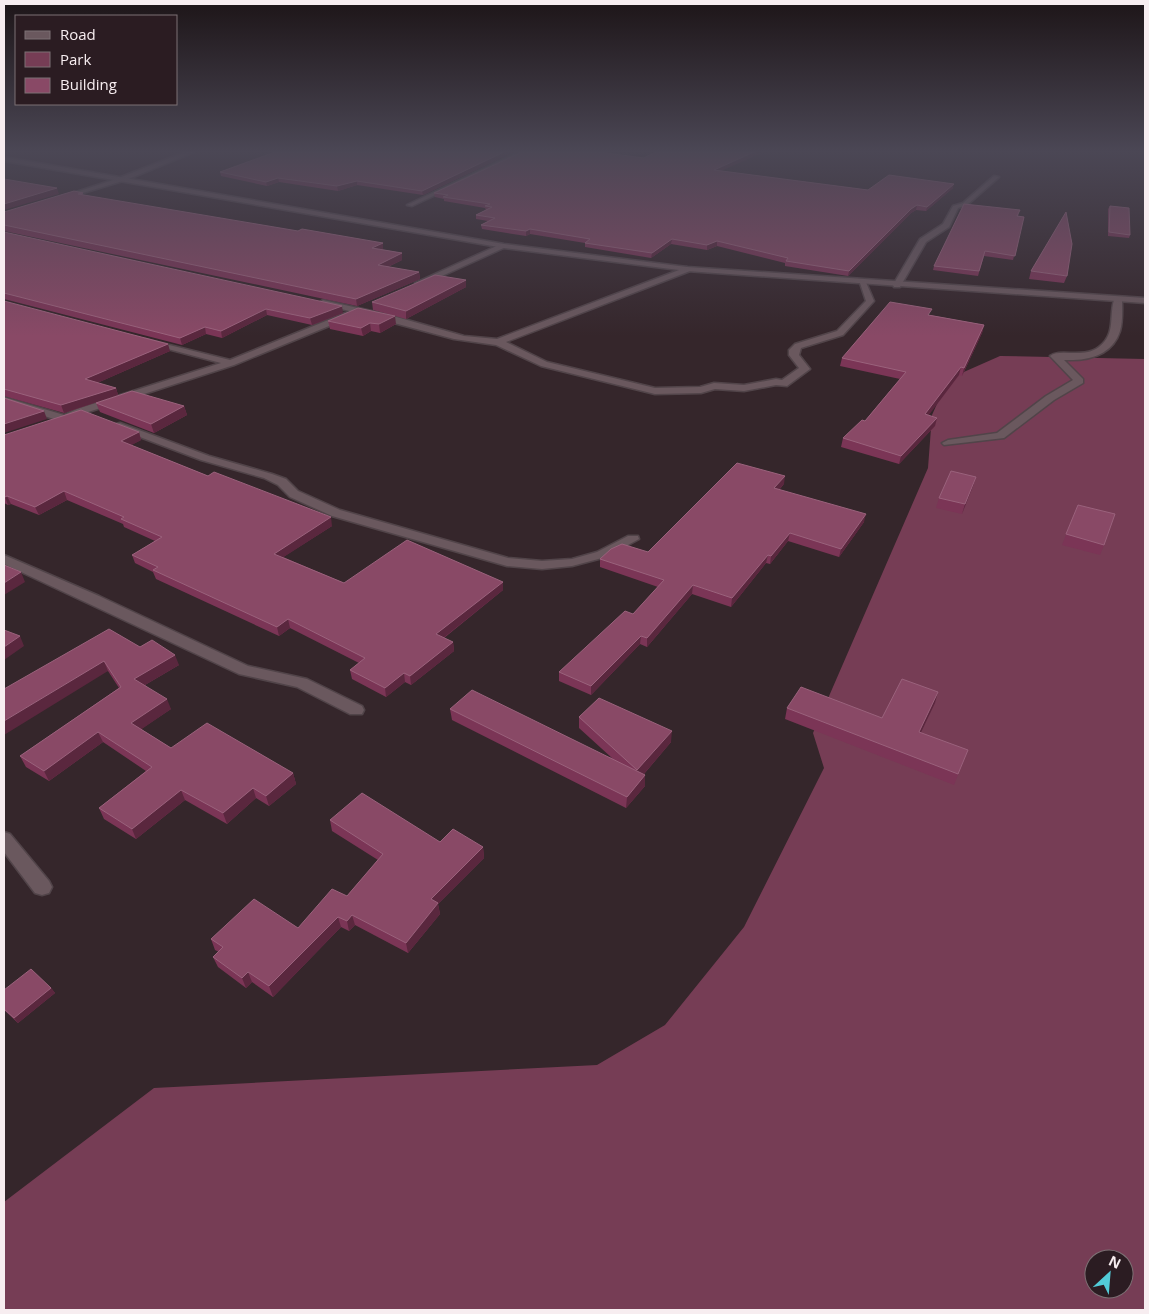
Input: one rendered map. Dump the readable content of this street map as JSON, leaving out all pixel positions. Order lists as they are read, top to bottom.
{
  "legend": ["Road", "Park", "Building"],
  "north": "top right"
}
